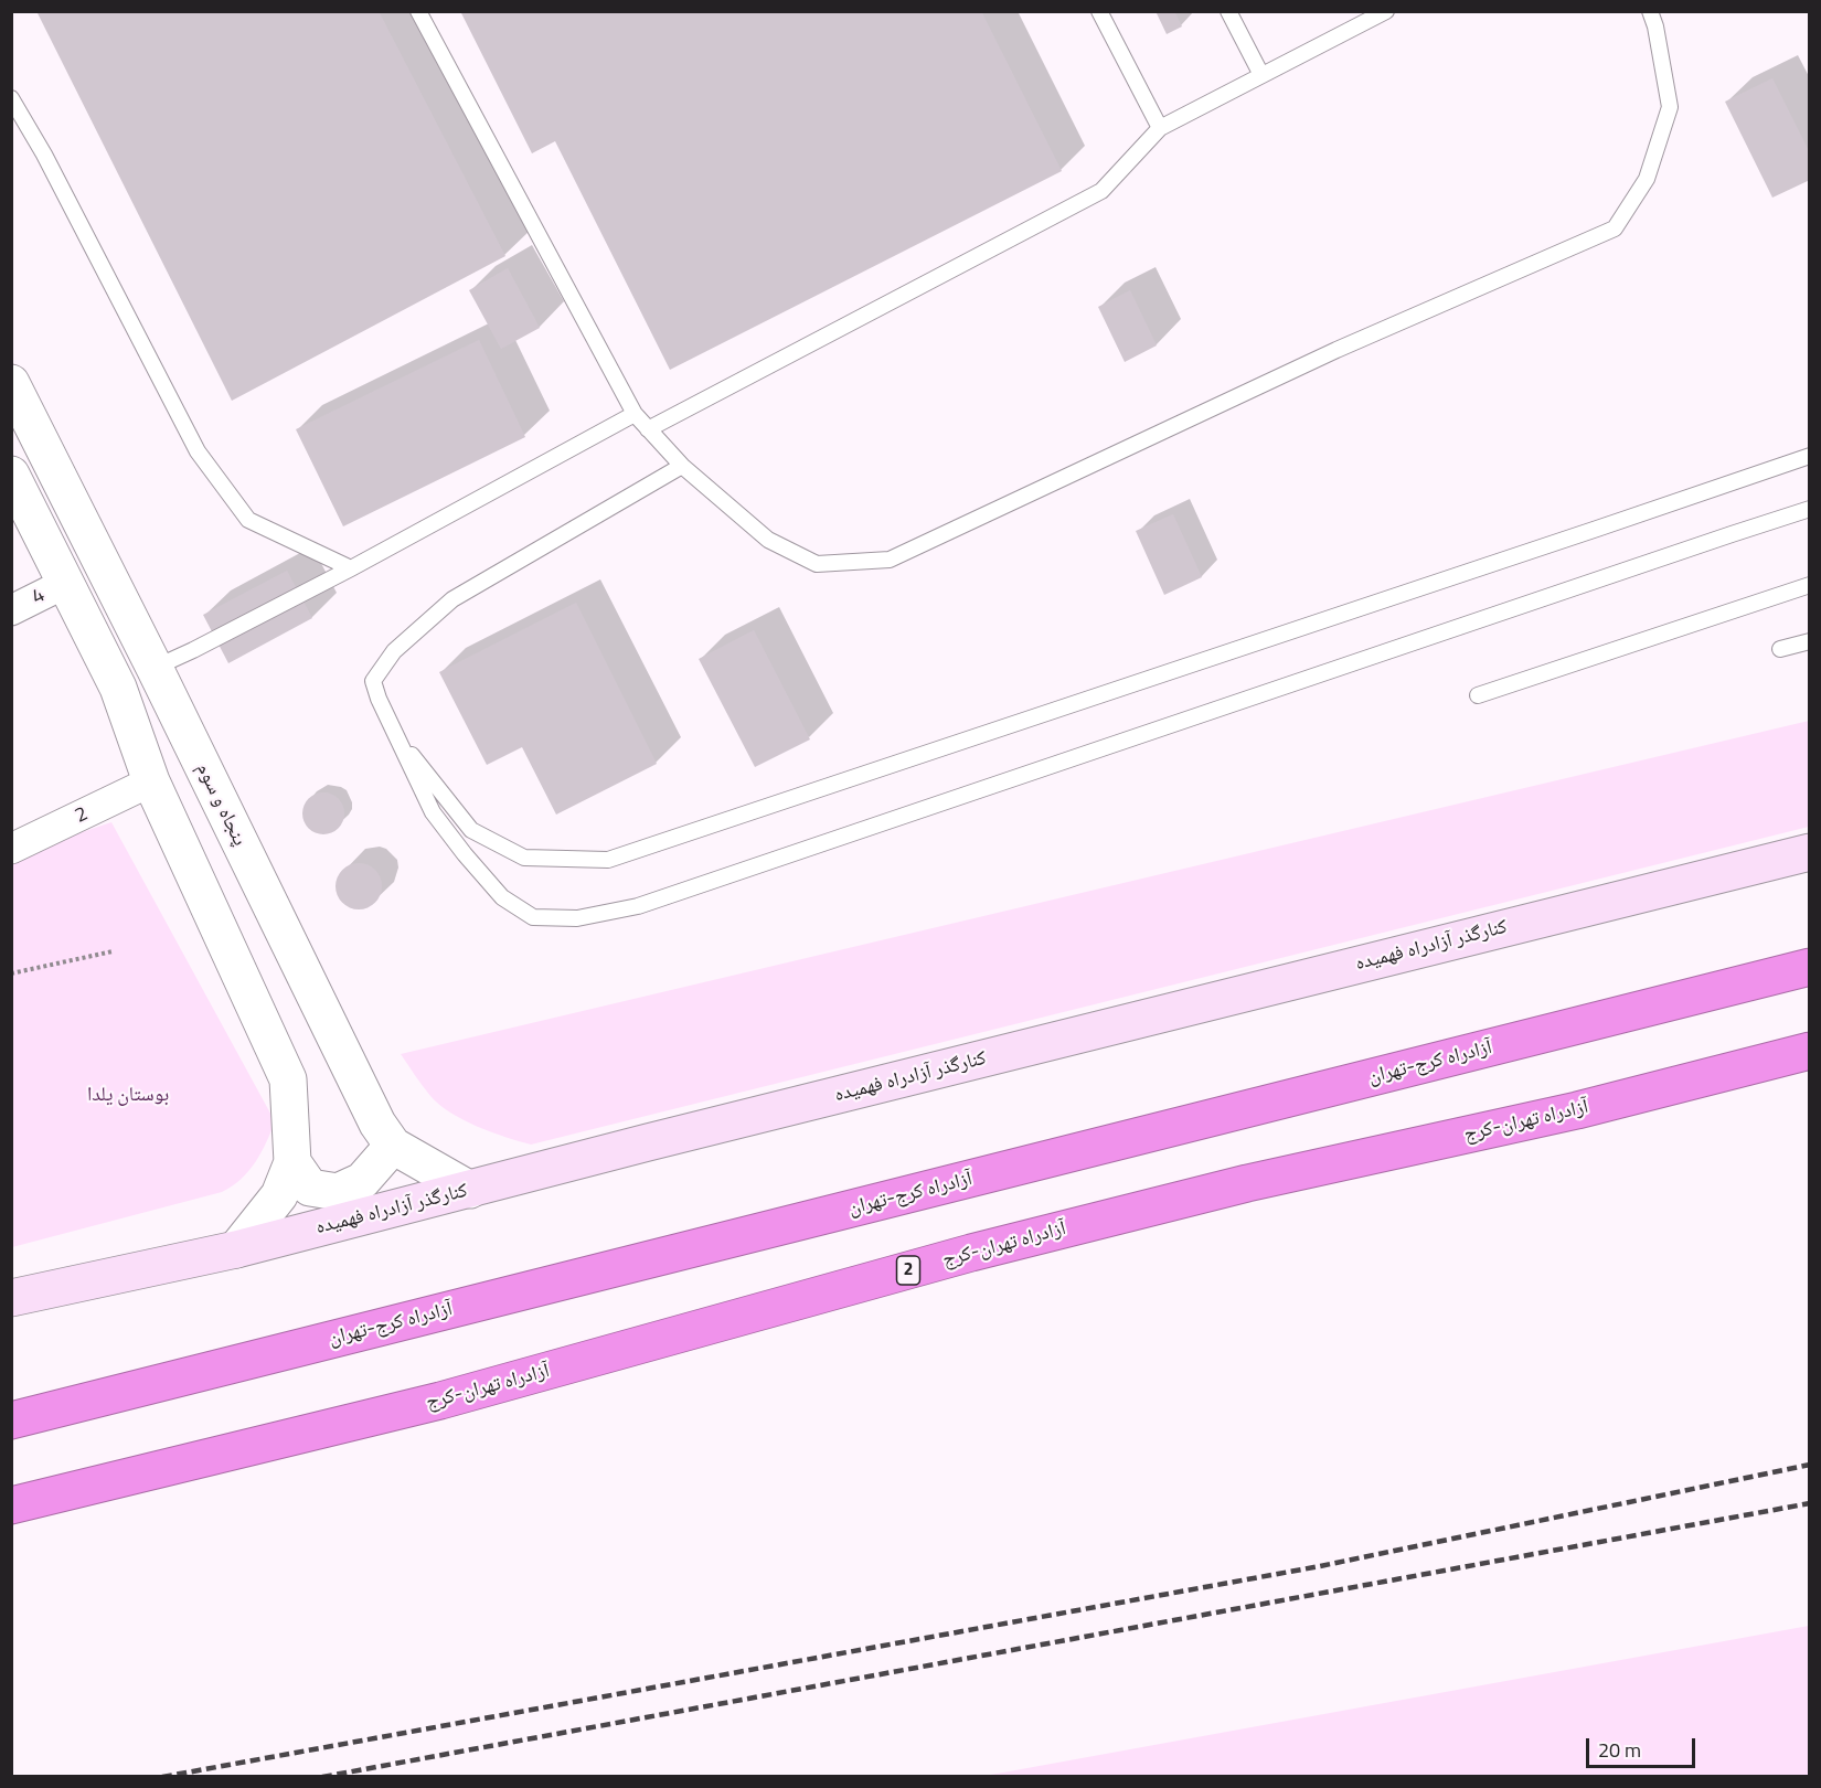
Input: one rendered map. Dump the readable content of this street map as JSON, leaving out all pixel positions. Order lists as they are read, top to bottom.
{
  "streets": {
    "highway": ["2", "آزادراه کرج-تهران", "آزادراه تهران-کرج"],
    "main road": ["کنارگذر آزادراه فهمیده"],
    "street": ["4", "پنجاه و سوم"]
  },
  "crossings": [
    ["پنجاه و سوم", "کنارگذر آزادراه فهمیده"]
  ],
  "parks": ["بوستان یلدا"],
  "scale_bar": "20 m"
}
